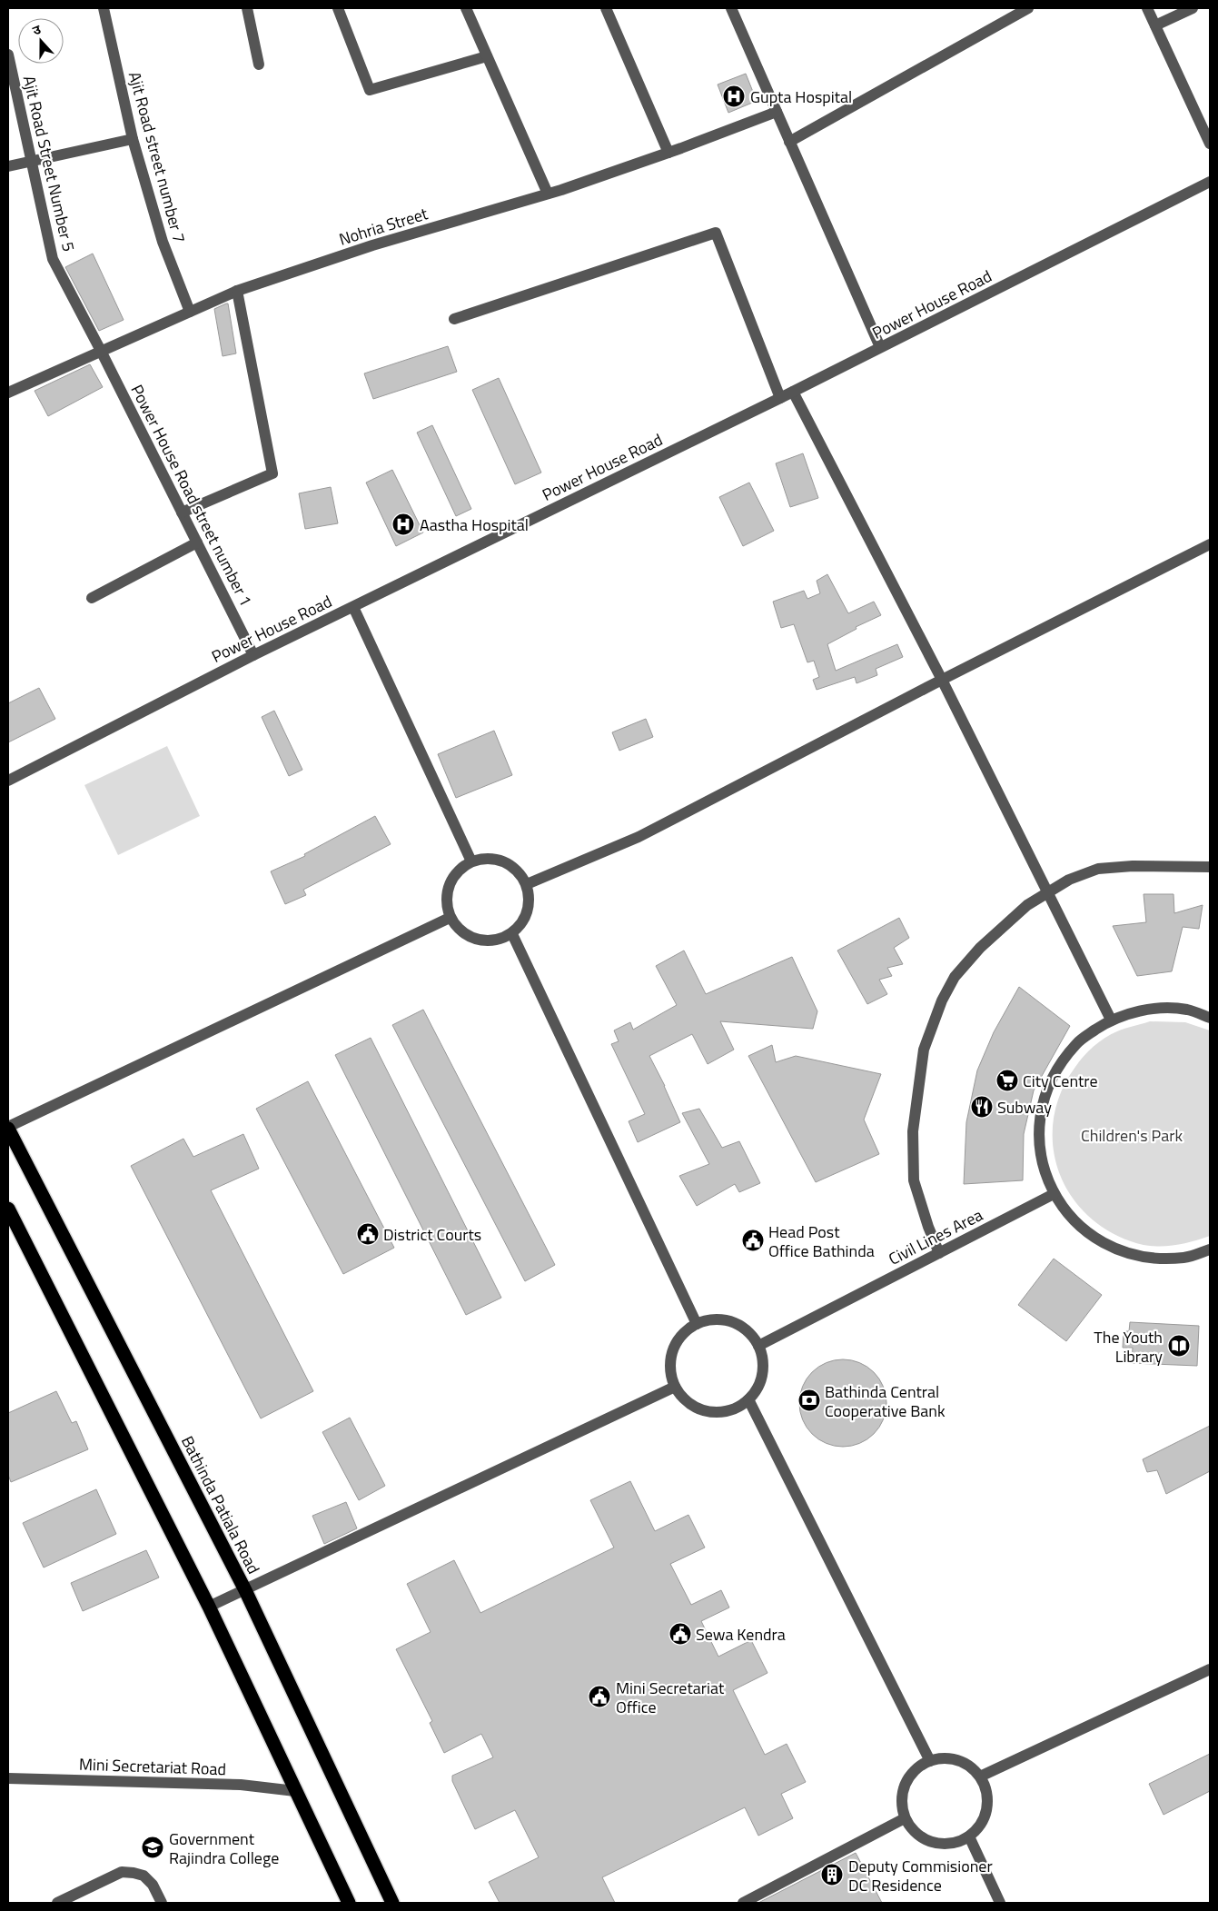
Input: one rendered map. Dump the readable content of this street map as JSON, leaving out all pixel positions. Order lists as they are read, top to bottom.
{
  "streets": {
    "highway": ["Bathinda Patiala Road"],
    "street": [
      "Ajit Road street number 7",
      "Ajit Road Street Number 5",
      "Nohria Street",
      "Power House Road",
      "Power House Road street number 1",
      "Civil Lines Area",
      "Mini Secretariat Road"
    ]
  },
  "crossings": [
    ["Ajit Road street number 7", "Nohria Street"],
    ["Ajit Road Street Number 5", "Nohria Street"],
    ["Ajit Road Street Number 5", "Power House Road street number 1"],
    ["Nohria Street", "Power House Road street number 1"],
    ["Power House Road", "Power House Road street number 1"]
  ],
  "parks": ["Children's Park"],
  "places": {
    "hospital": ["Gupta Hospital", "Aastha Hospital"],
    "supermarket": ["City Centre"],
    "restaurant": ["Subway"],
    "public building": [
      "District Courts",
      "Head Post Office Bathinda",
      "Sewa Kendra",
      "Mini Secretariat Office"
    ],
    "library": ["The Youth Library"],
    "bank": ["Bathinda Central Cooperative Bank"],
    "school or university": ["Government Rajindra College"],
    "building": ["Deputy Commisioner DC Residence"]
  },
  "north": "top"
}
